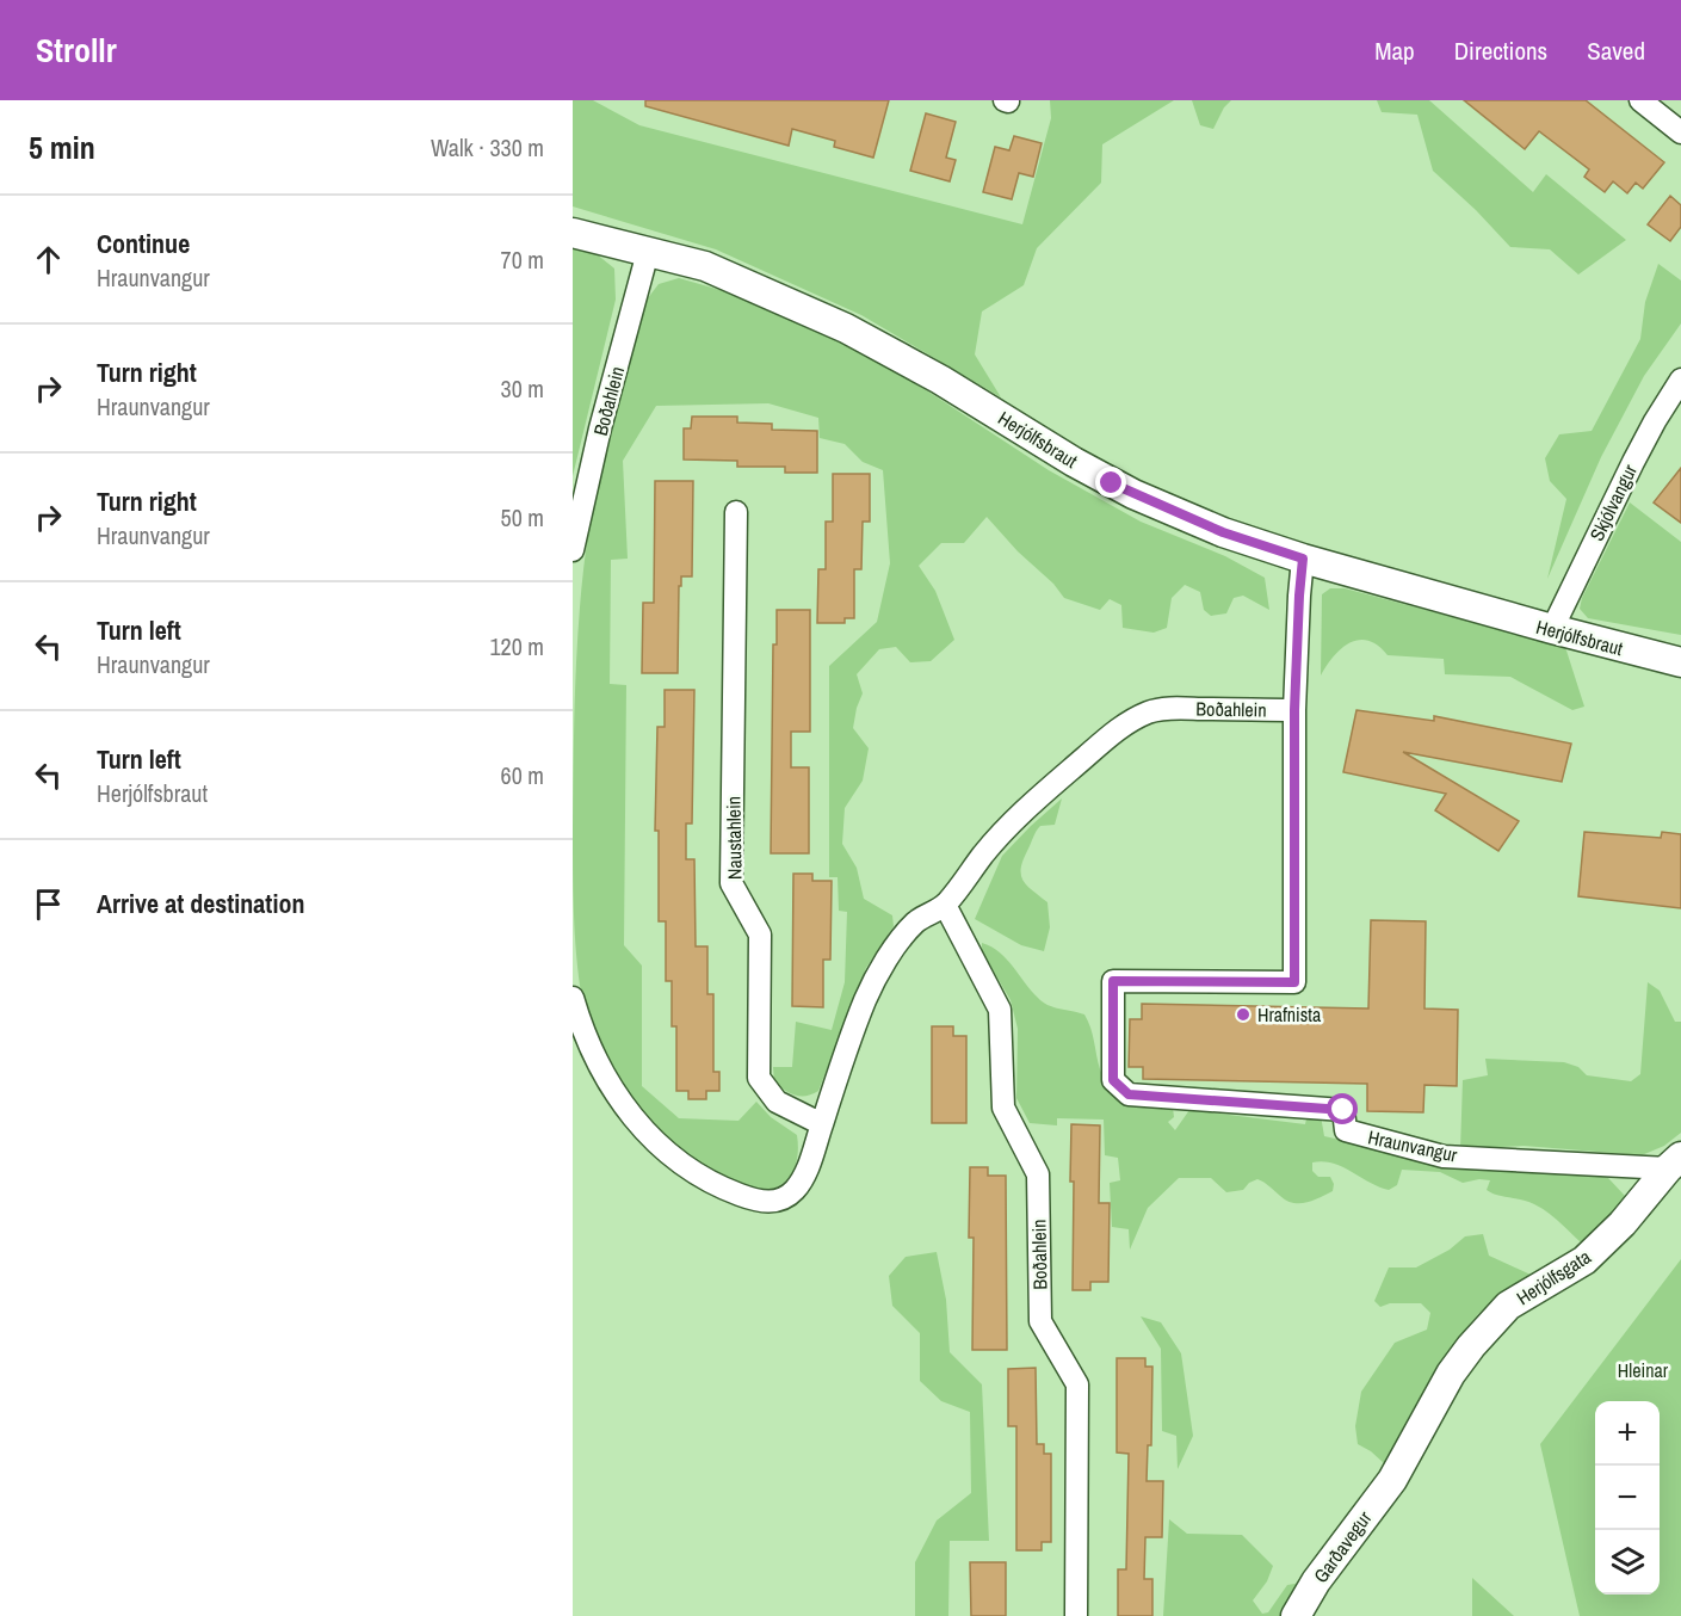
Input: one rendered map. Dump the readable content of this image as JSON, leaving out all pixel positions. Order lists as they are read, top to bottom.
{
  "streets": {
    "street": [
      "Boðahlein",
      "Herjólfsbraut",
      "Skjólvangur",
      "Naustahlein",
      "Hraunvangur",
      "Herjólfsgata",
      "Garðavegur"
    ]
  },
  "crossings": [
    ["Boðahlein", "Herjólfsbraut"],
    ["Boðahlein", "Naustahlein"],
    ["Boðahlein", "Hraunvangur"],
    ["Herjólfsbraut", "Skjólvangur"],
    ["Herjólfsbraut", "Hraunvangur"],
    ["Hraunvangur", "Herjólfsgata"],
    ["Herjólfsgata", "Garðavegur"]
  ],
  "parks": ["Hleinar"],
  "places": ["Hrafnista"],
  "page": {
    "header": "Strollr",
    "nav": ["Map", "Directions", "Saved"],
    "heading": ["5 min", "Walk · 330 m"],
    "list": [
      ["Continue", "Hraunvangur", "70 m"],
      ["Turn right", "Hraunvangur", "30 m"],
      ["Turn right", "Hraunvangur", "50 m"],
      ["Turn left", "Hraunvangur", "120 m"],
      ["Turn left", "Herjólfsbraut", "60 m"],
      "Arrive at destination"
    ],
    "map_buttons": ["+", "−"]
  }
}
